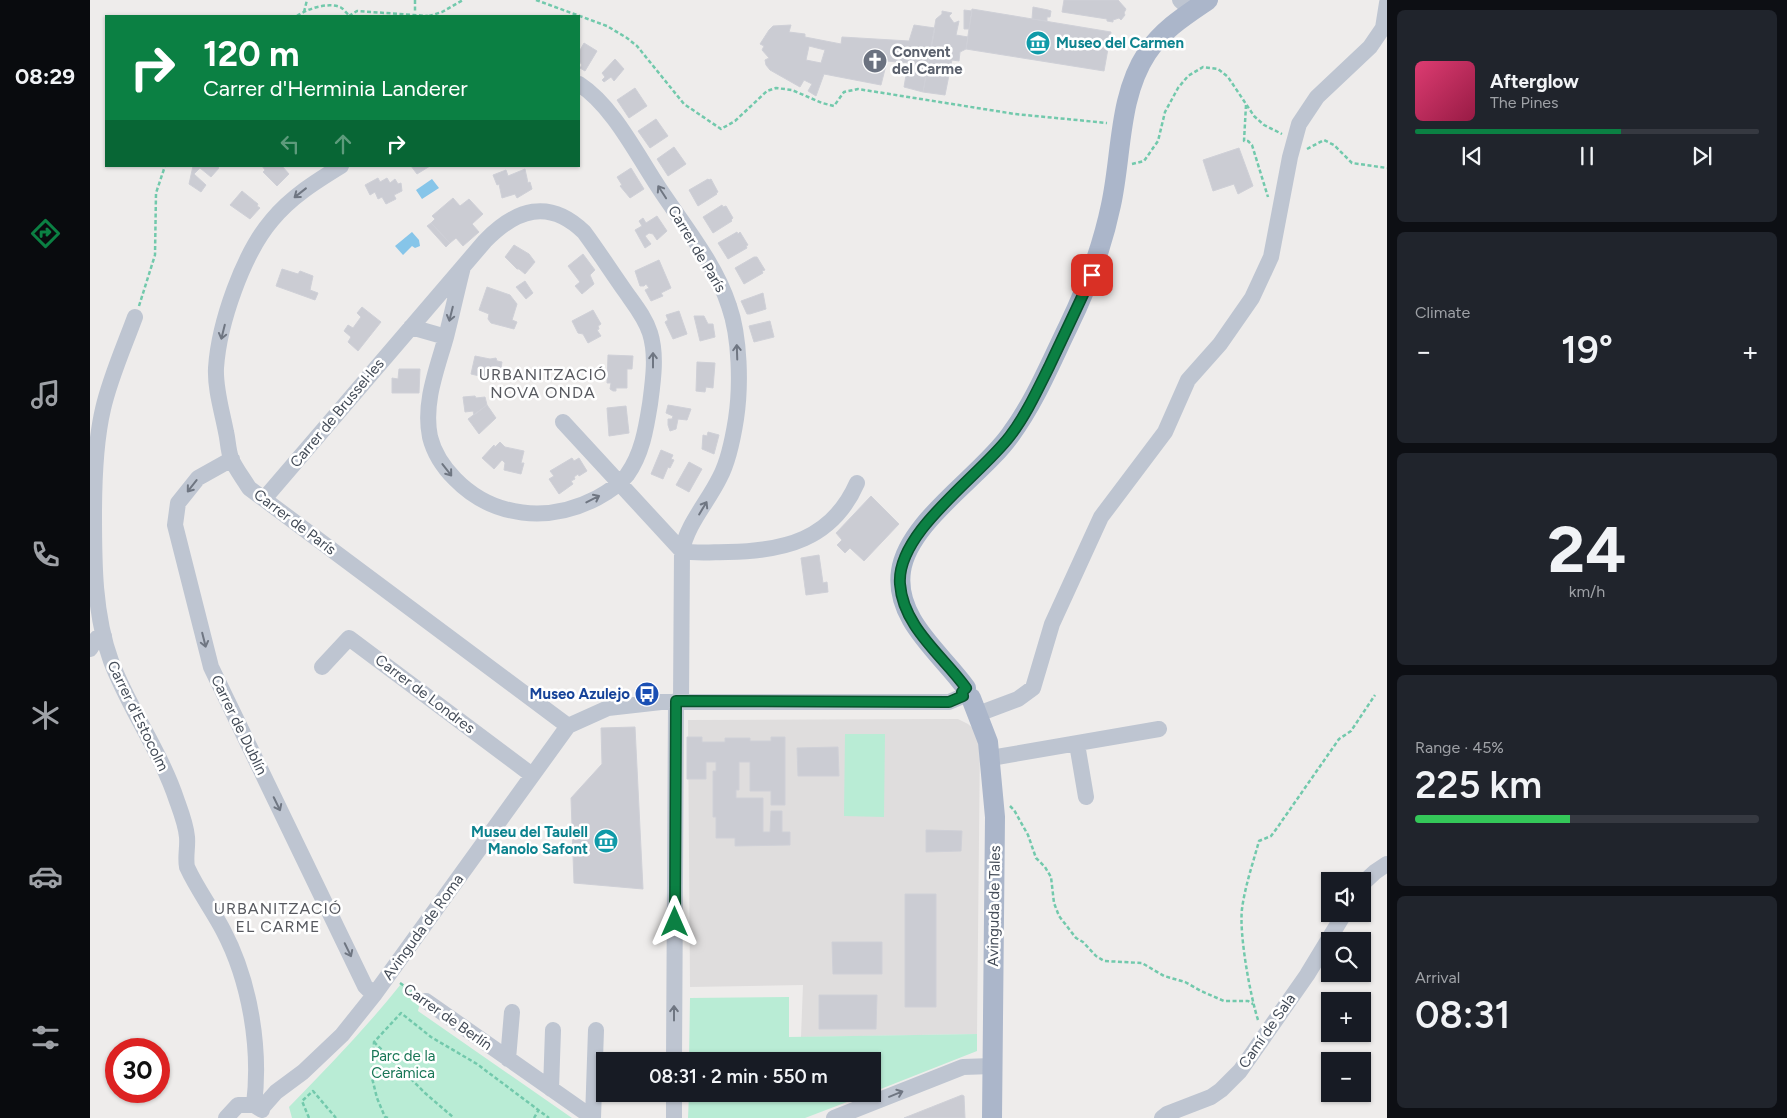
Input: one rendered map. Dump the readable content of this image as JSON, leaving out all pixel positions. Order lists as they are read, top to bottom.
{
  "streets": {
    "main road": ["Avinguda de Tales"],
    "street": [
      "Carrer de París",
      "Carrer de Brussel·les",
      "Carrer de Londres",
      "Carrer d'Estocolm",
      "Carrer de Dublín",
      "Avinguda de Roma",
      "Carrer de Berlín",
      "Camí de Sala"
    ]
  },
  "crossings": [
    ["Carrer de París", "Carrer de Brussel·les"],
    ["Carrer de París", "Carrer de Dublín"],
    ["Carrer de París", "Avinguda de Roma"],
    ["Carrer de Londres", "Avinguda de Roma"],
    ["Carrer d'Estocolm", "Avinguda de Roma"],
    ["Carrer de Dublín", "Avinguda de Roma"],
    ["Avinguda de Tales", "Avinguda de Roma"],
    ["Avinguda de Roma", "Carrer de Berlín"]
  ],
  "one_way": ["Carrer de Dublín"],
  "districts": ["URBANITZACIÓ NOVA ONDA", "URBANITZACIÓ EL CARME"],
  "parks": ["Parc de la Ceràmica"],
  "places": {
    "museum": ["Museo del Carmen", "Museu del Taulell Manolo Safont"],
    "church": ["Convent del Carme"],
    "bus stop": ["Museo Azulejo"]
  },
  "page": {
    "tabs": "08:29",
    "turn": ["120 m", "Carrer d'Herminia Landerer"],
    "song": ["Afterglow", "The Pines"],
    "tile": [
      "Climate",
      ["24", "km/h"],
      ["Range · 45%", "225 km"],
      ["Arrival", "08:31"]
    ],
    "heat": ["−", "19°", "+"],
    "map_buttons": ["+", "−"],
    "limit": "30",
    "trip": "08:31 · 2 min · 550 m"
  }
}
